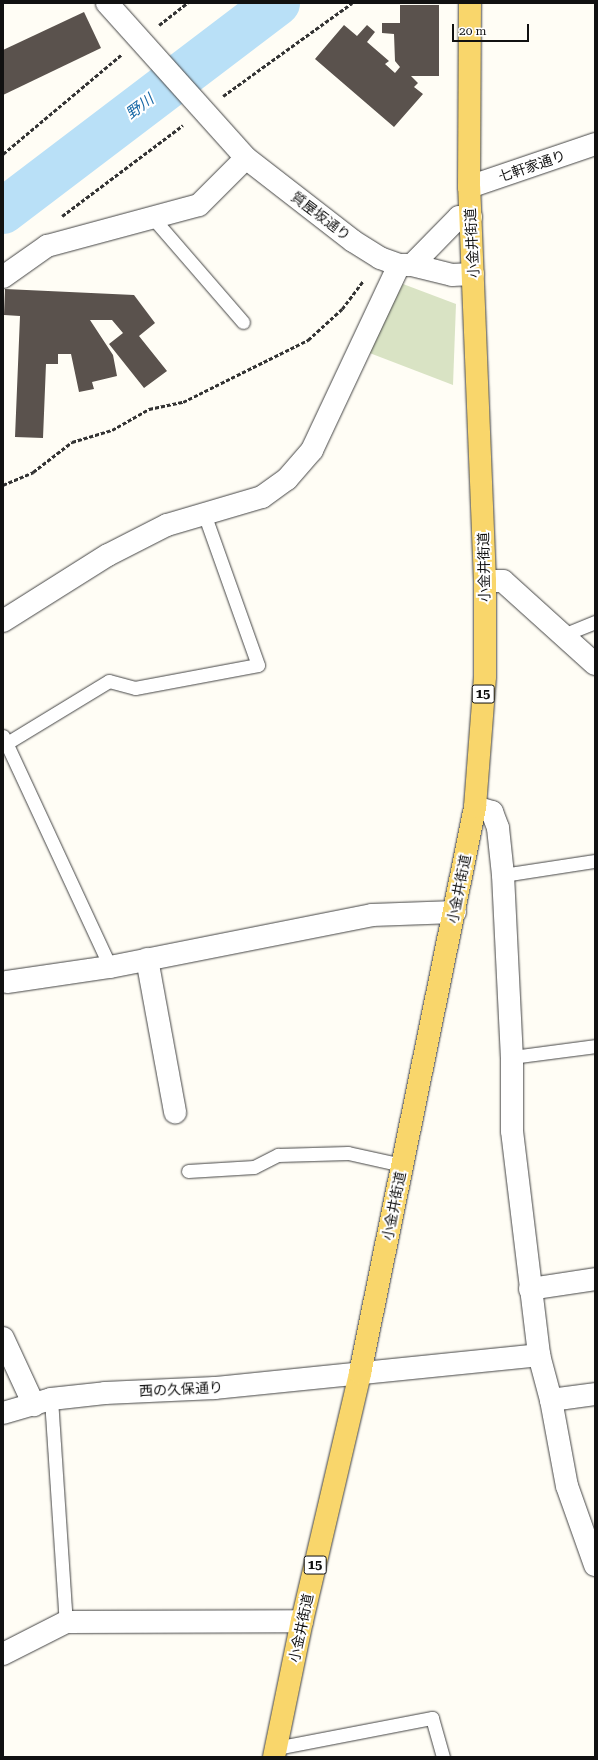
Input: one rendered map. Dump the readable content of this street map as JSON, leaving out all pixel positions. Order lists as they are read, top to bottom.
{
  "streets": {
    "main road": ["小金井街道", "15"],
    "street": ["七軒家通り", "質屋坂通り", "西の久保通り"]
  },
  "crossings": [
    ["七軒家通り", "小金井街道"],
    ["質屋坂通り", "小金井街道"],
    ["小金井街道", "西の久保通り"]
  ],
  "water": ["野川"],
  "scale_bar": "20 m"
}
